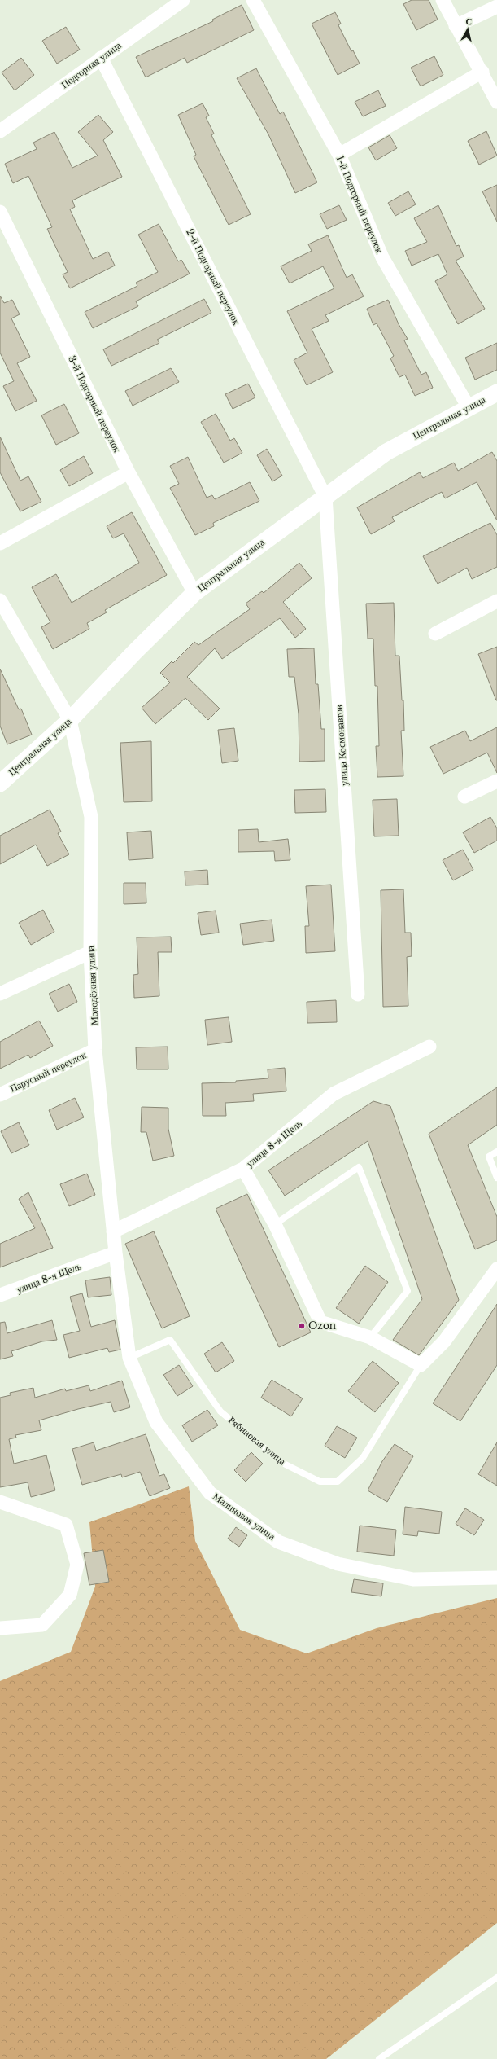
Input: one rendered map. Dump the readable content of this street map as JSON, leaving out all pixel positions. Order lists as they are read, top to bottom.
{
  "streets": {
    "street": [
      "Подгорная улица",
      "1-й Подгорный переулок",
      "2-й Подгорный переулок",
      "3-й Подгорный переулок",
      "Центральная улица",
      "улица Космонавтов",
      "Молодёжная улица",
      "Парусный переулок",
      "улица 8-я Щель",
      "Рябиновая улица",
      "Малиновая улица"
    ]
  },
  "crossings": [
    ["Подгорная улица", "2-й Подгорный переулок"],
    ["1-й Подгорный переулок", "Центральная улица"],
    ["2-й Подгорный переулок", "Центральная улица"],
    ["2-й Подгорный переулок", "улица Космонавтов"],
    ["3-й Подгорный переулок", "Центральная улица"],
    ["Центральная улица", "улица Космонавтов"],
    ["Центральная улица", "Молодёжная улица"],
    ["Молодёжная улица", "Парусный переулок"],
    ["Молодёжная улица", "улица 8-я Щель"],
    ["Молодёжная улица", "Малиновая улица"],
    ["улица 8-я Щель", "Малиновая улица"],
    ["Рябиновая улица", "Малиновая улица"]
  ],
  "places": ["Ozon"],
  "north": "top"
}
